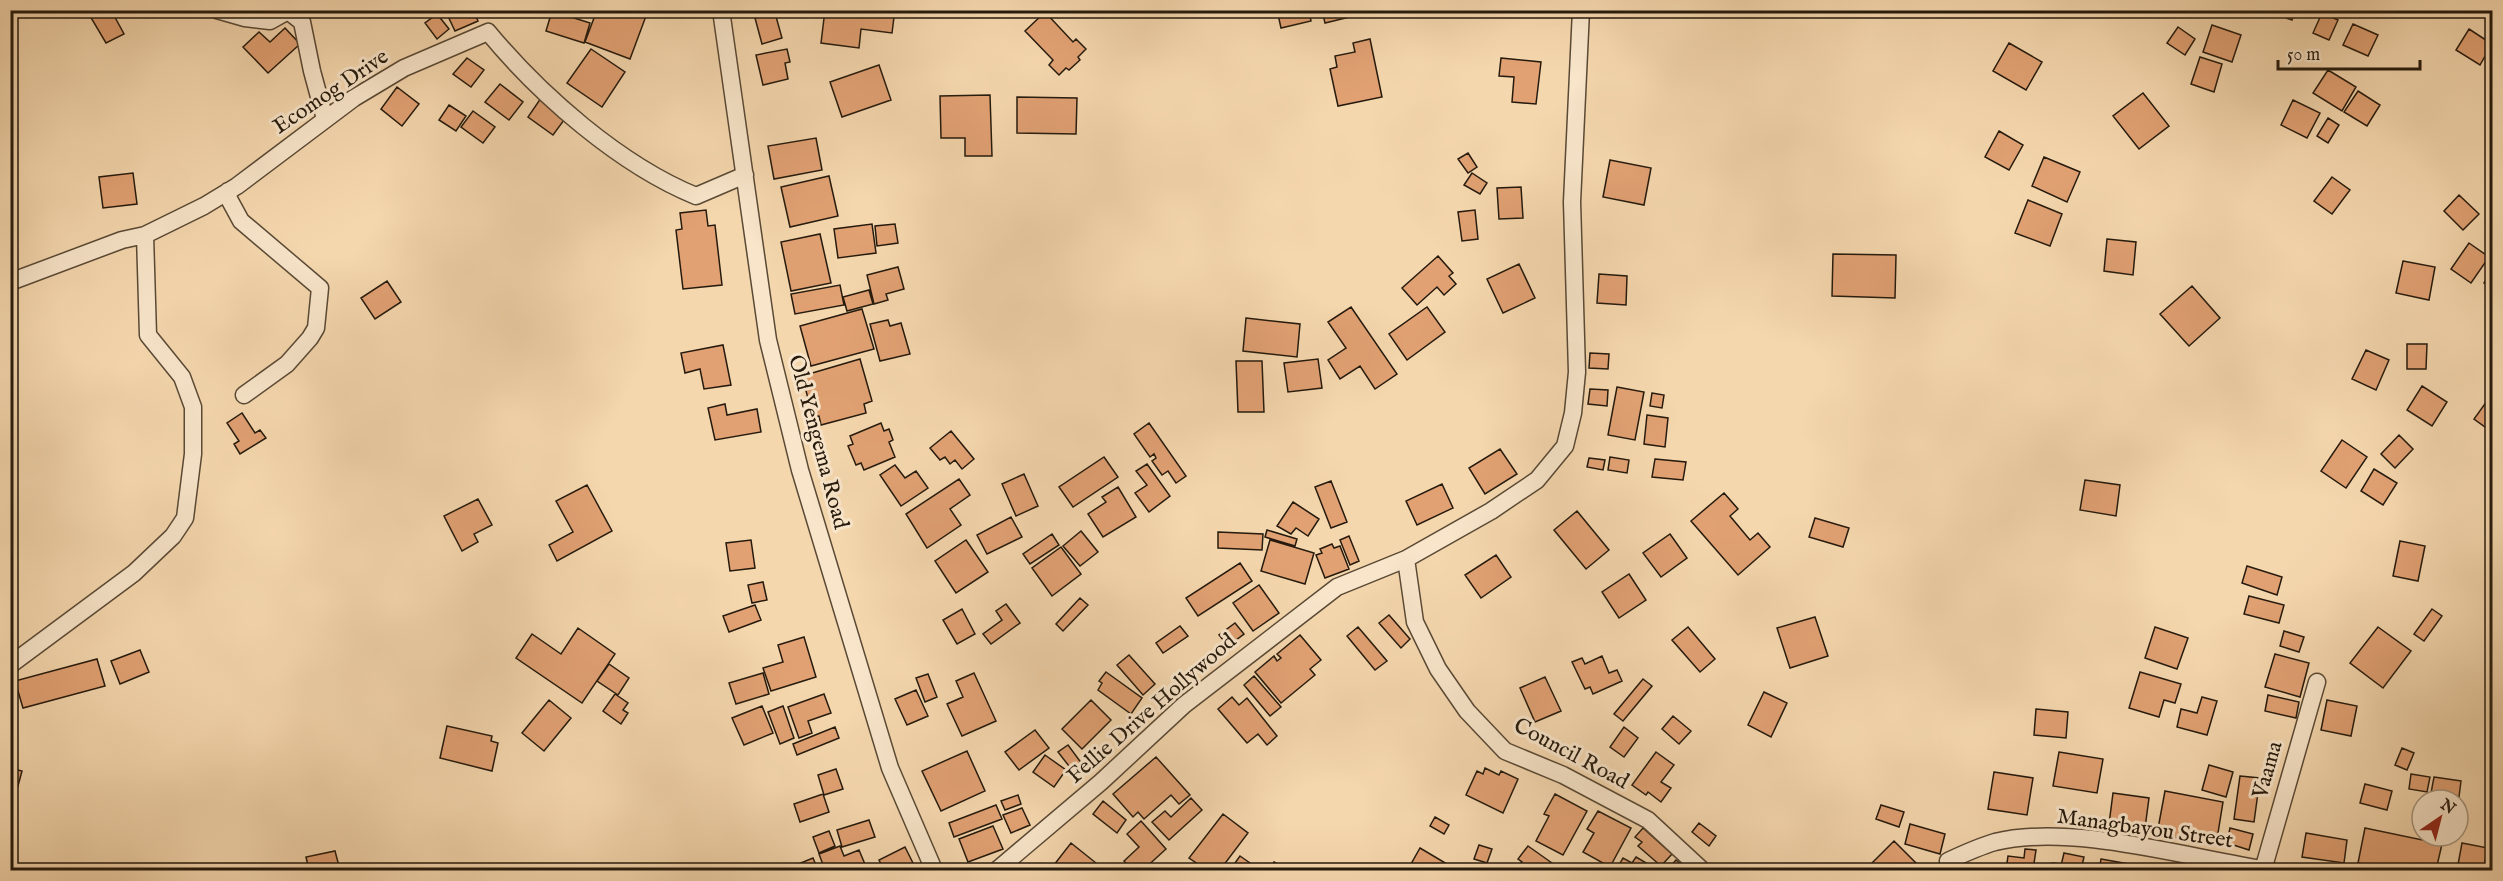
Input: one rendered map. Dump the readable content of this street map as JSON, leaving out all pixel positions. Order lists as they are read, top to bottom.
{
  "streets": {
    "street": [
      "Ecomog Drive",
      "Old Yengema Road",
      "Fellie Drive Hollywood",
      "Council Road",
      "Vaama",
      "Managbayou Street"
    ]
  },
  "crossings": [
    ["Ecomog Drive", "Old Yengema Road"],
    ["Fellie Drive Hollywood", "Council Road"],
    ["Vaama", "Managbayou Street"]
  ],
  "scale_bar": "50 m",
  "north": "top right"
}
